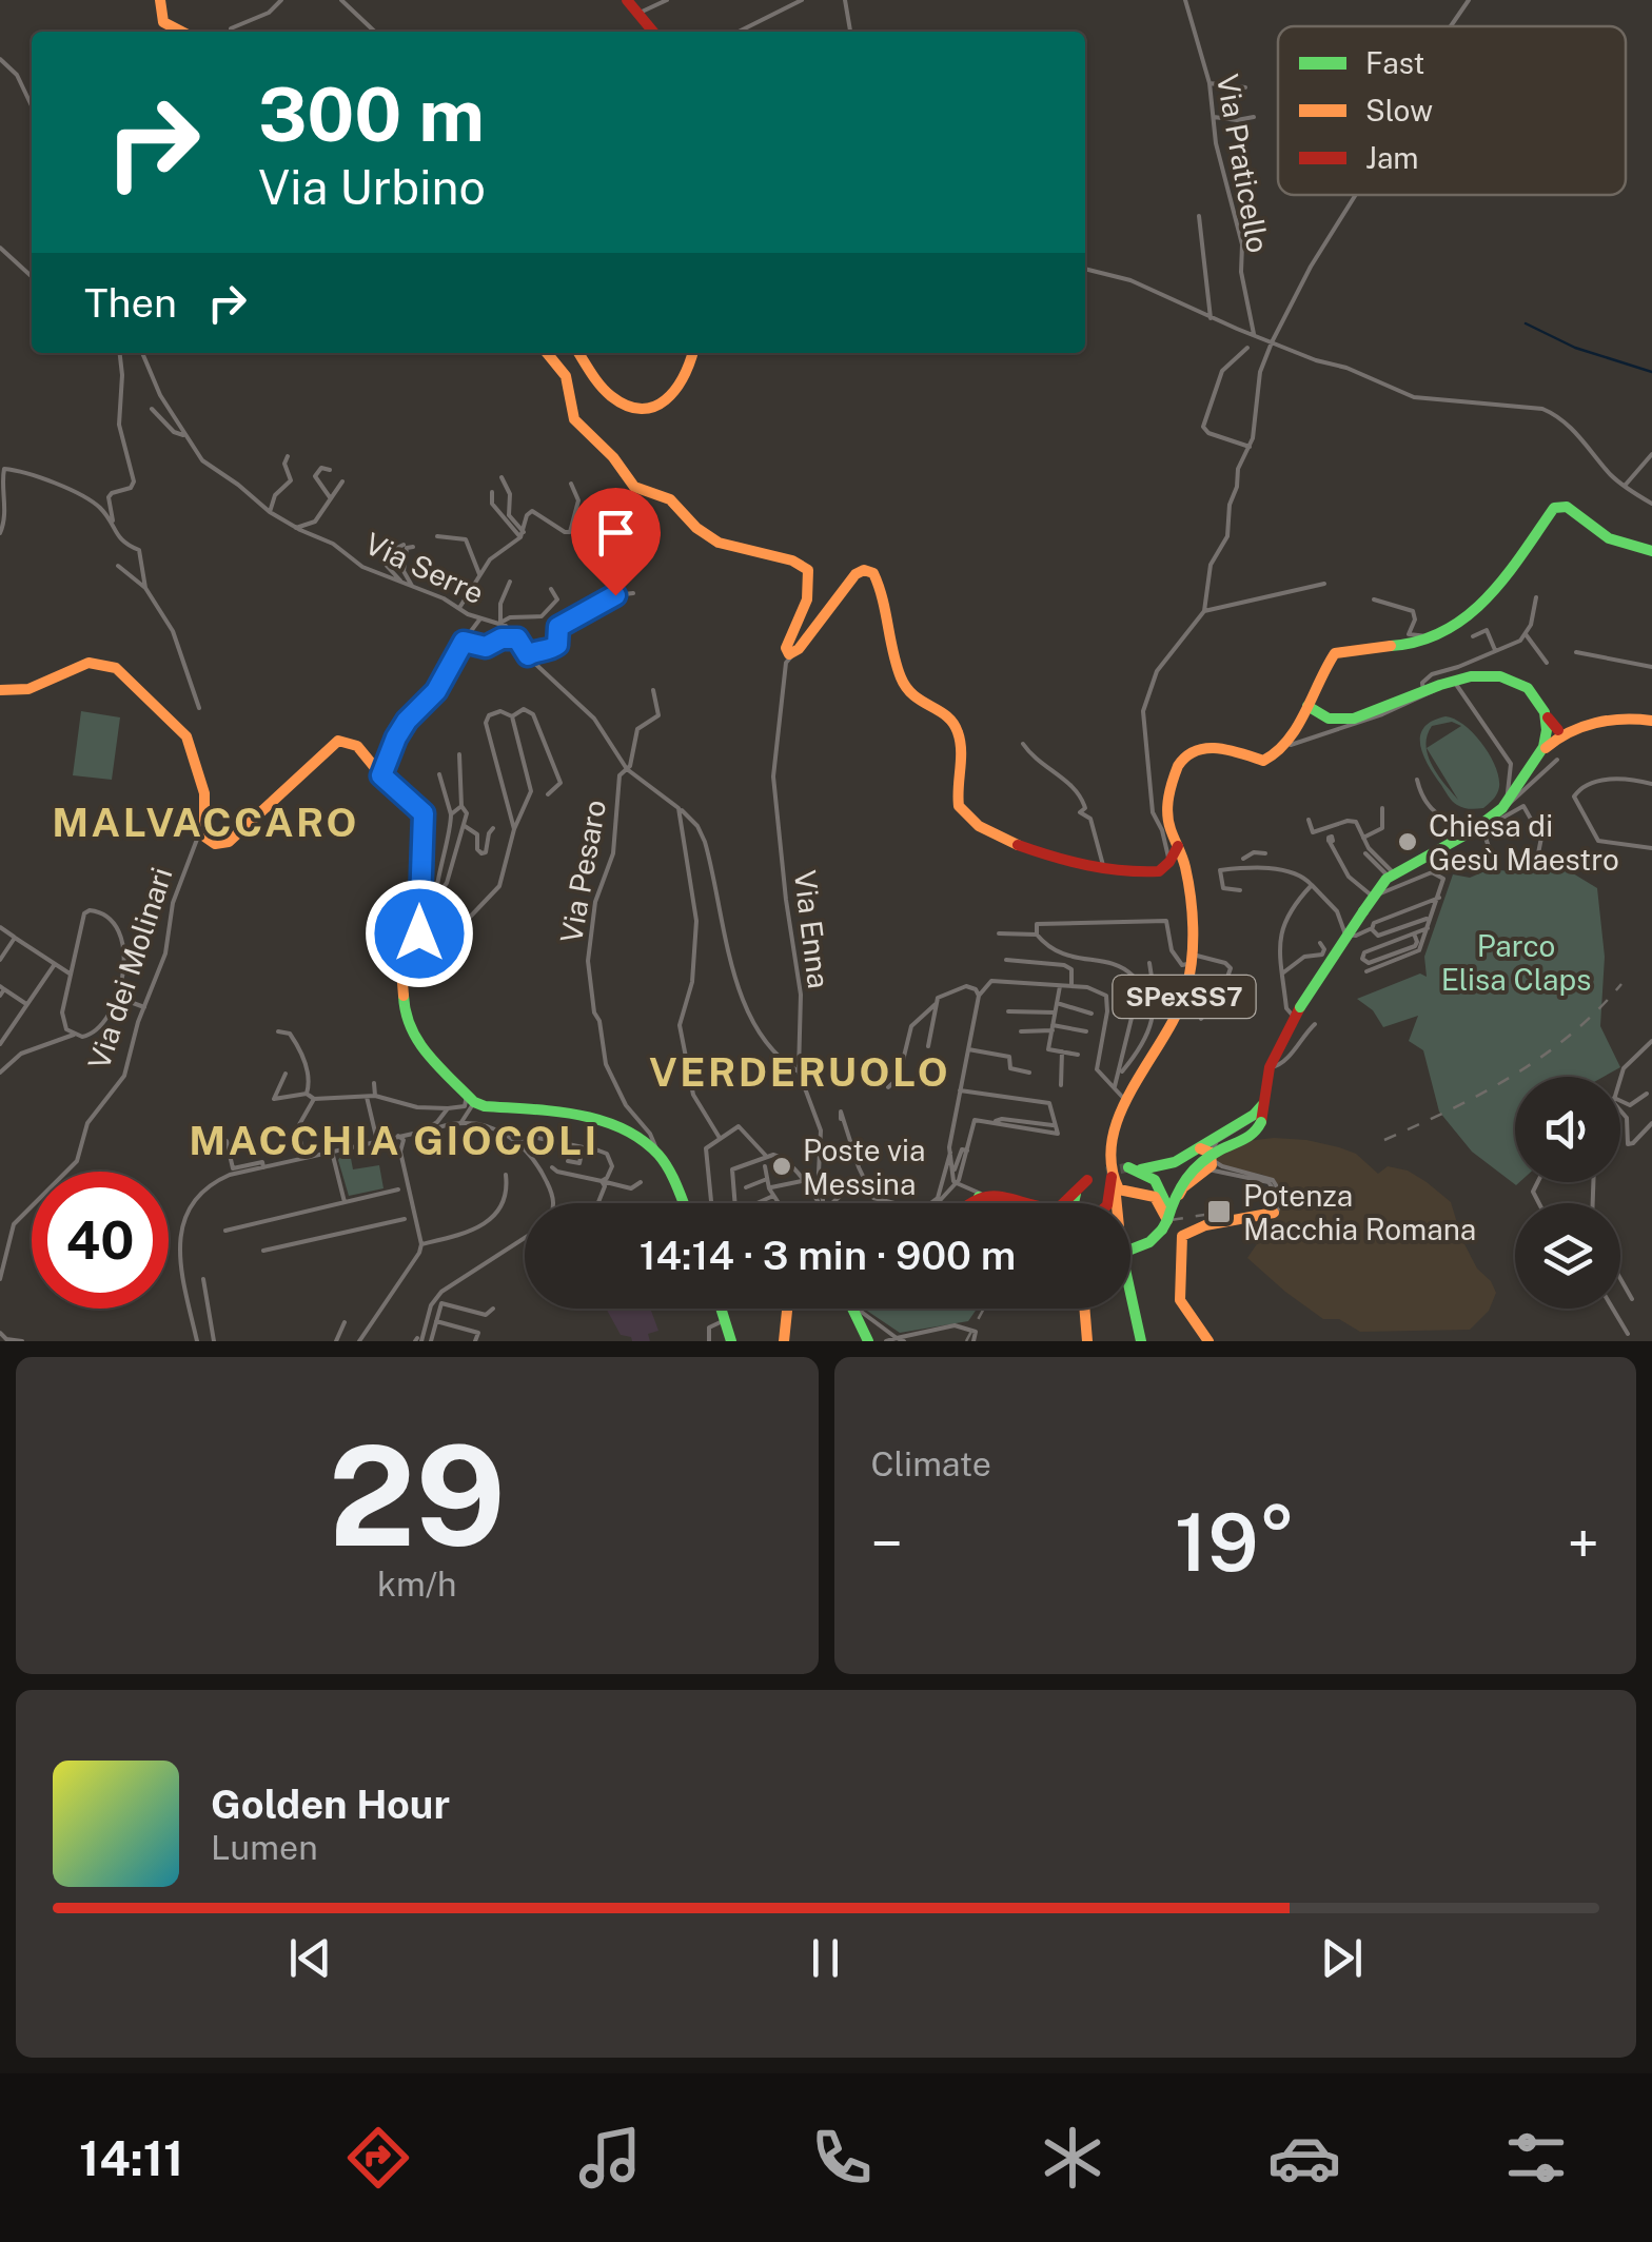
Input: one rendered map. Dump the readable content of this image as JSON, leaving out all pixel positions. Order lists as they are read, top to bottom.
{
  "streets": {
    "main road": ["SPexSS7"],
    "street": [
      "Via Praticello",
      "Via Serre",
      "Via Pesaro",
      "Via Enna",
      "Via dei Molinari"
    ]
  },
  "crossings": [
    ["Via Serre", "Via Pesaro"]
  ],
  "districts": ["MALVACCARO", "VERDERUOLO", "MACCHIA GIOCOLI"],
  "parks": ["Parco Elisa Claps"],
  "places": {
    "other": ["Chiesa di Gesù Maestro", "Poste via Messina"],
    "transit": ["Potenza Macchia Romana"]
  },
  "legend": ["Fast", "Slow", "Jam"],
  "page": {
    "turn": ["300 m", "Via Urbino"],
    "then": "Then",
    "limit": "40",
    "trip": "14:14 · 3 min · 900 m",
    "tile": [
      ["29", "km/h"],
      "Climate"
    ],
    "heat": ["−", "19°", "+"],
    "song": ["Golden Hour", "Lumen"],
    "tabs": "14:11"
  }
}
